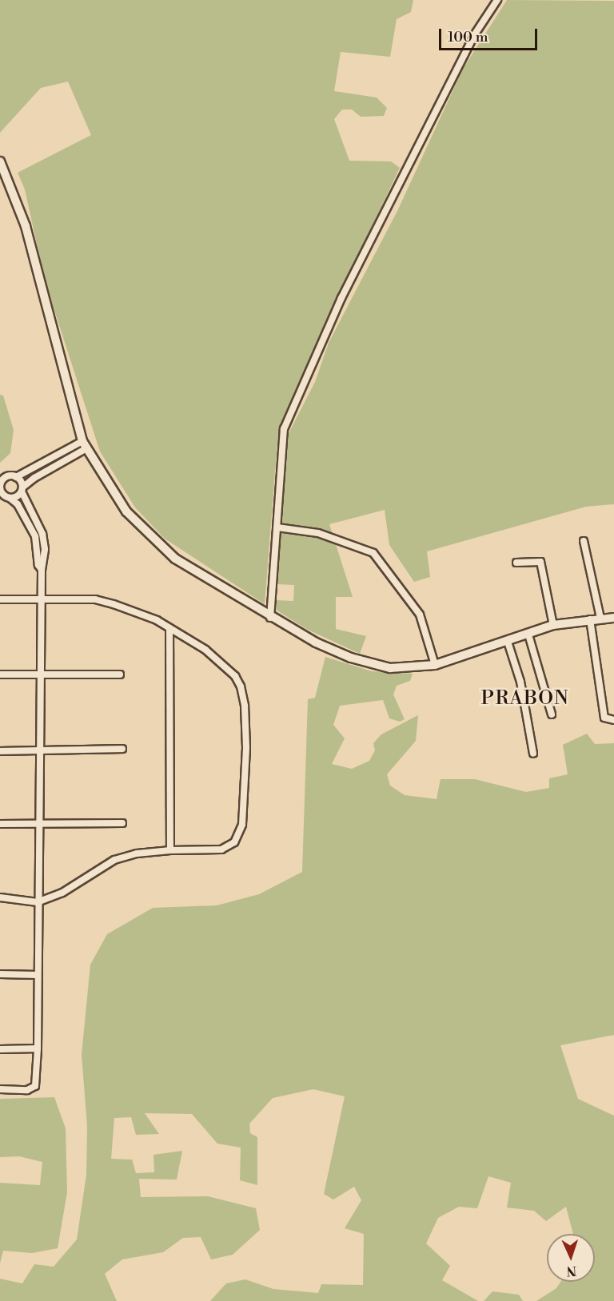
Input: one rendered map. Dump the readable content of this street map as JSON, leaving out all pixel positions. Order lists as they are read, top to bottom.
{
  "districts": ["PRABON"],
  "scale_bar": "100 m",
  "north": "bottom"
}
